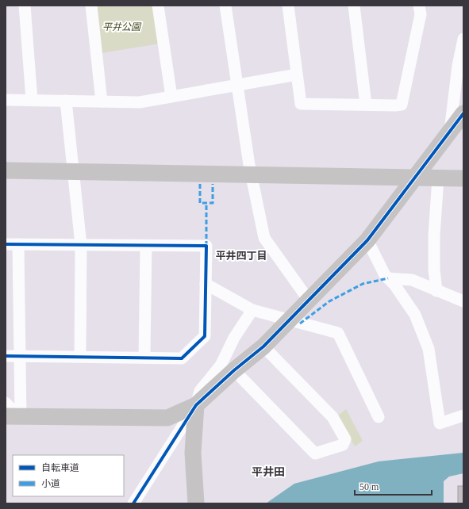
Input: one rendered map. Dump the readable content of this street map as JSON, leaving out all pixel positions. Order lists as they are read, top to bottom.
{
  "districts": ["平井四丁目", "平井田"],
  "parks": ["平井公園"],
  "legend": ["自転車道", "小道"],
  "scale_bar": "50 m"
}
